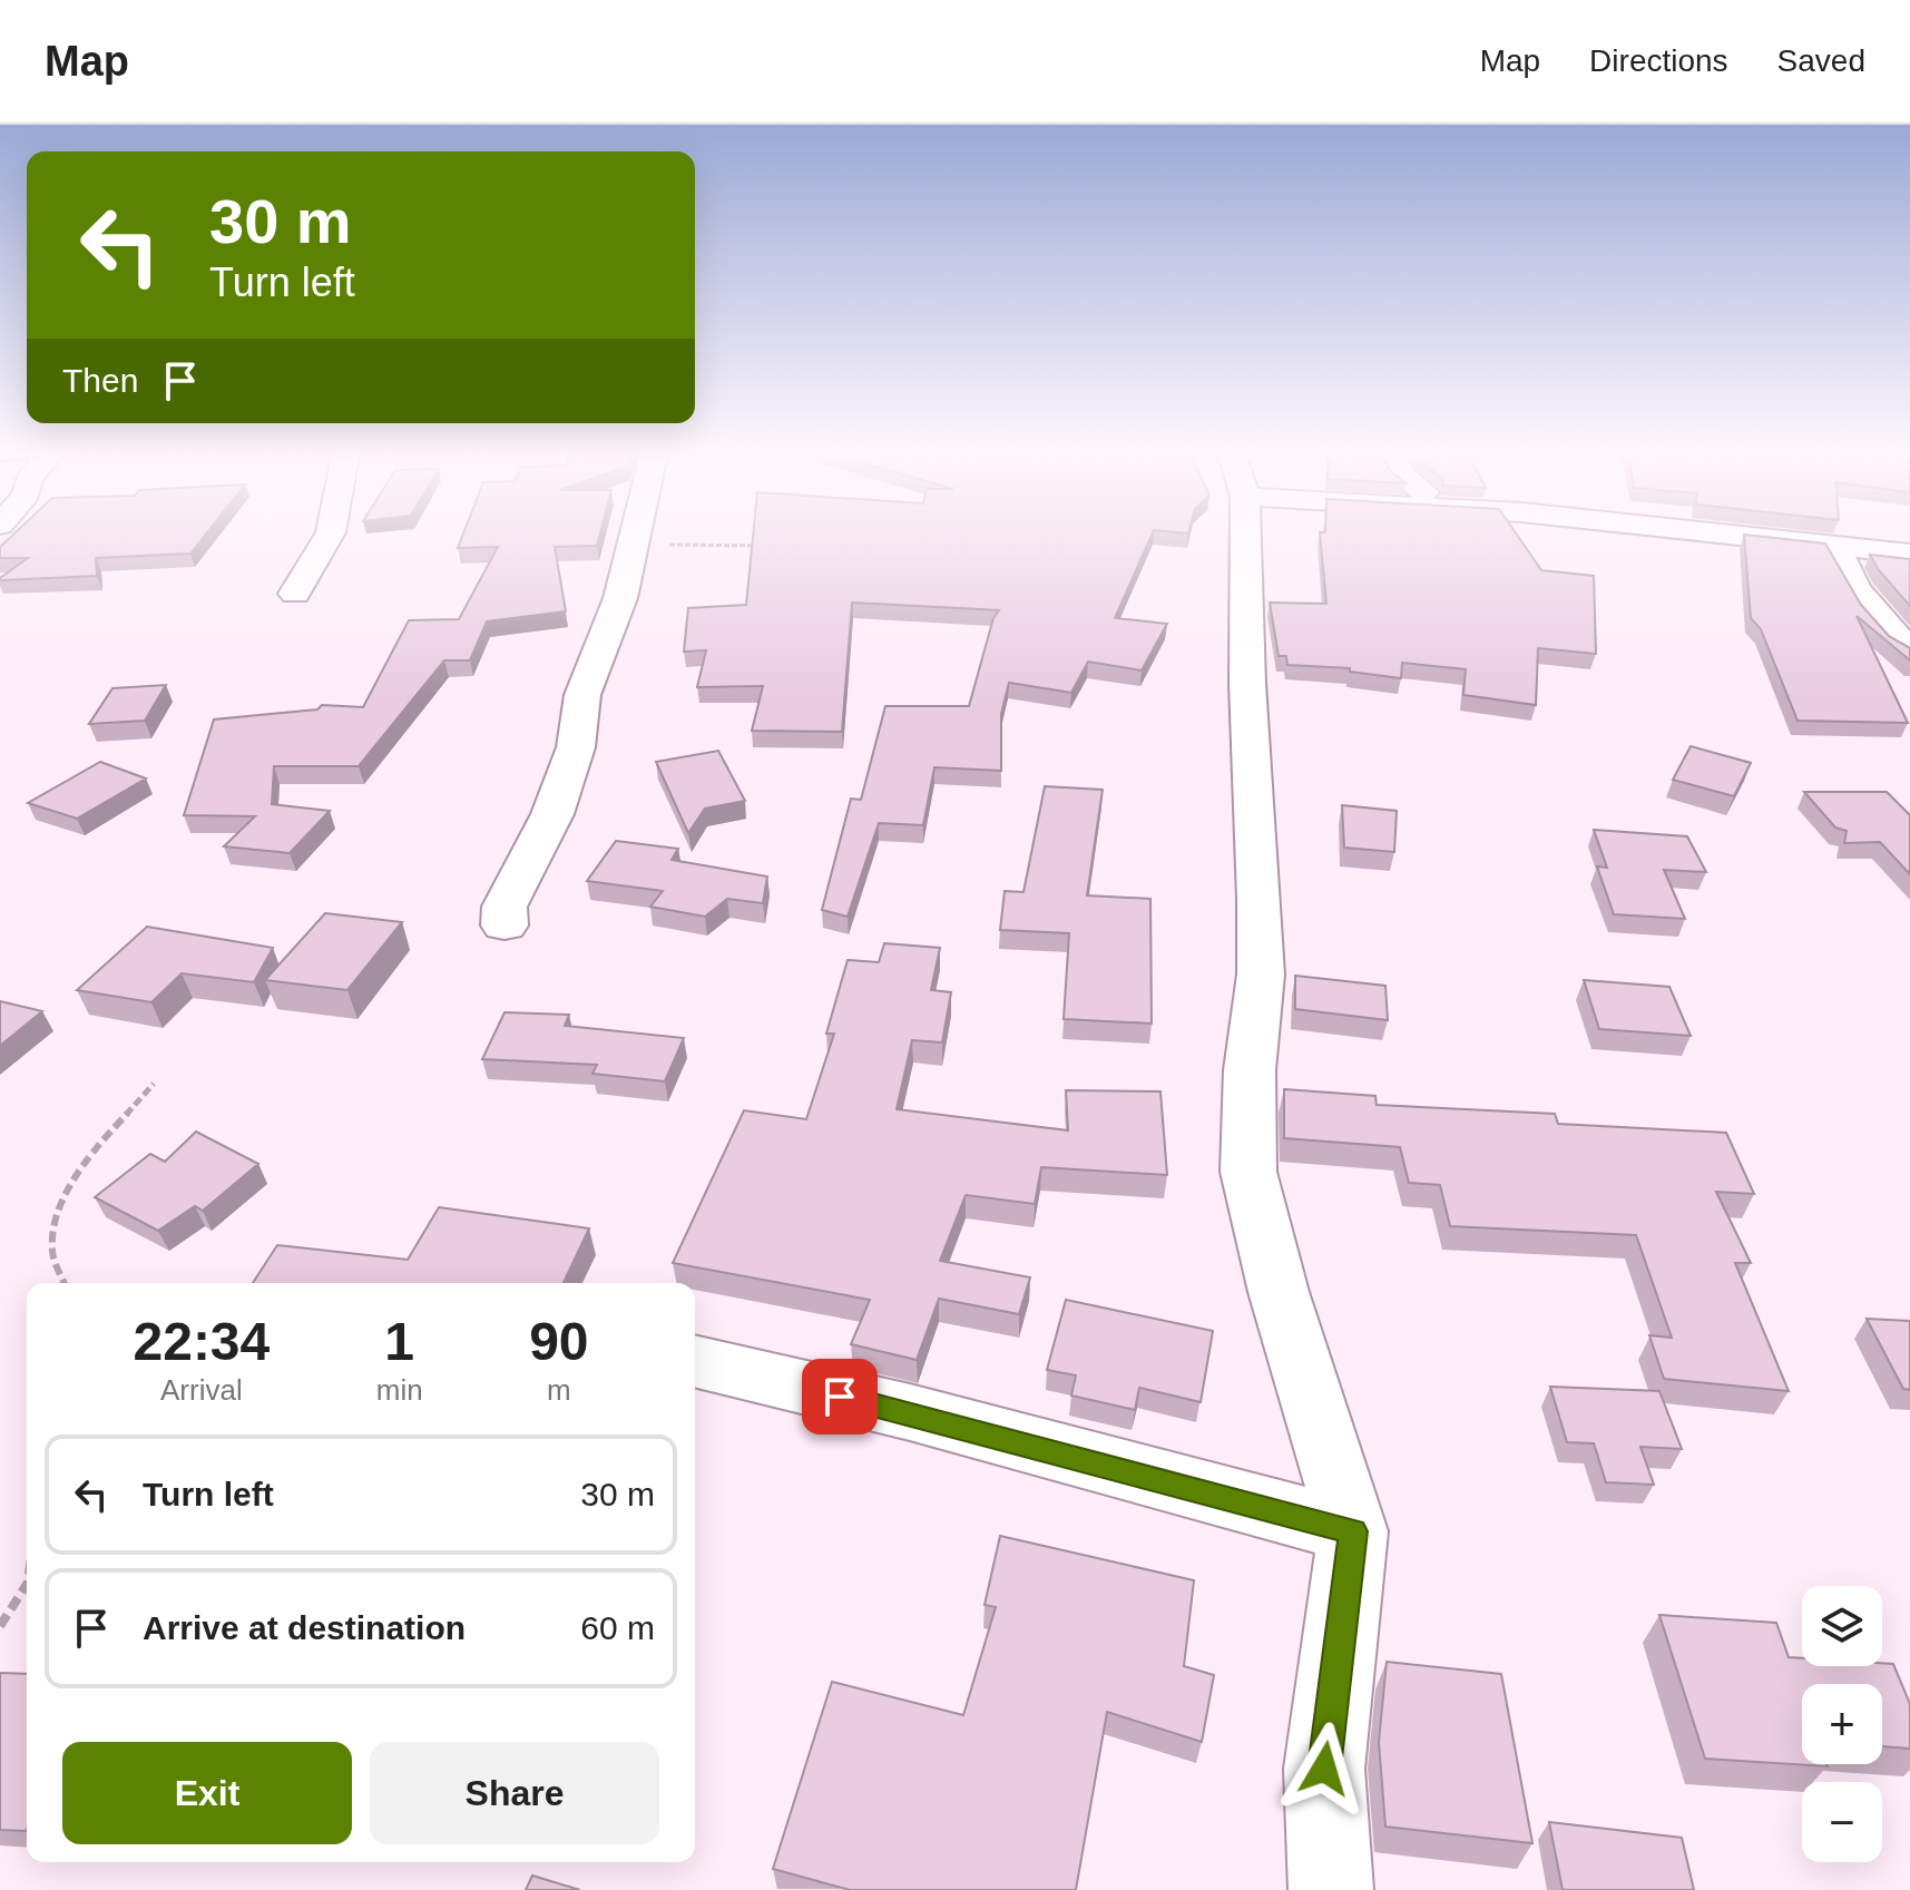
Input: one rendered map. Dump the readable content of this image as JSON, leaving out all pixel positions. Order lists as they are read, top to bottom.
{
  "page": {
    "header": "Map",
    "nav": ["Map", "Directions", "Saved"],
    "turn": ["30 m", "Turn left"],
    "then": "Then",
    "eta": [
      "22:34",
      "Arrival",
      "1",
      "min",
      "90",
      "m"
    ],
    "list": [
      {
        "name": "Turn left",
        "value": "30 m"
      },
      {
        "name": "Arrive at destination",
        "value": "60 m"
      }
    ],
    "map_buttons": ["+", "−"],
    "buttons": ["Exit", "Share"]
  }
}
